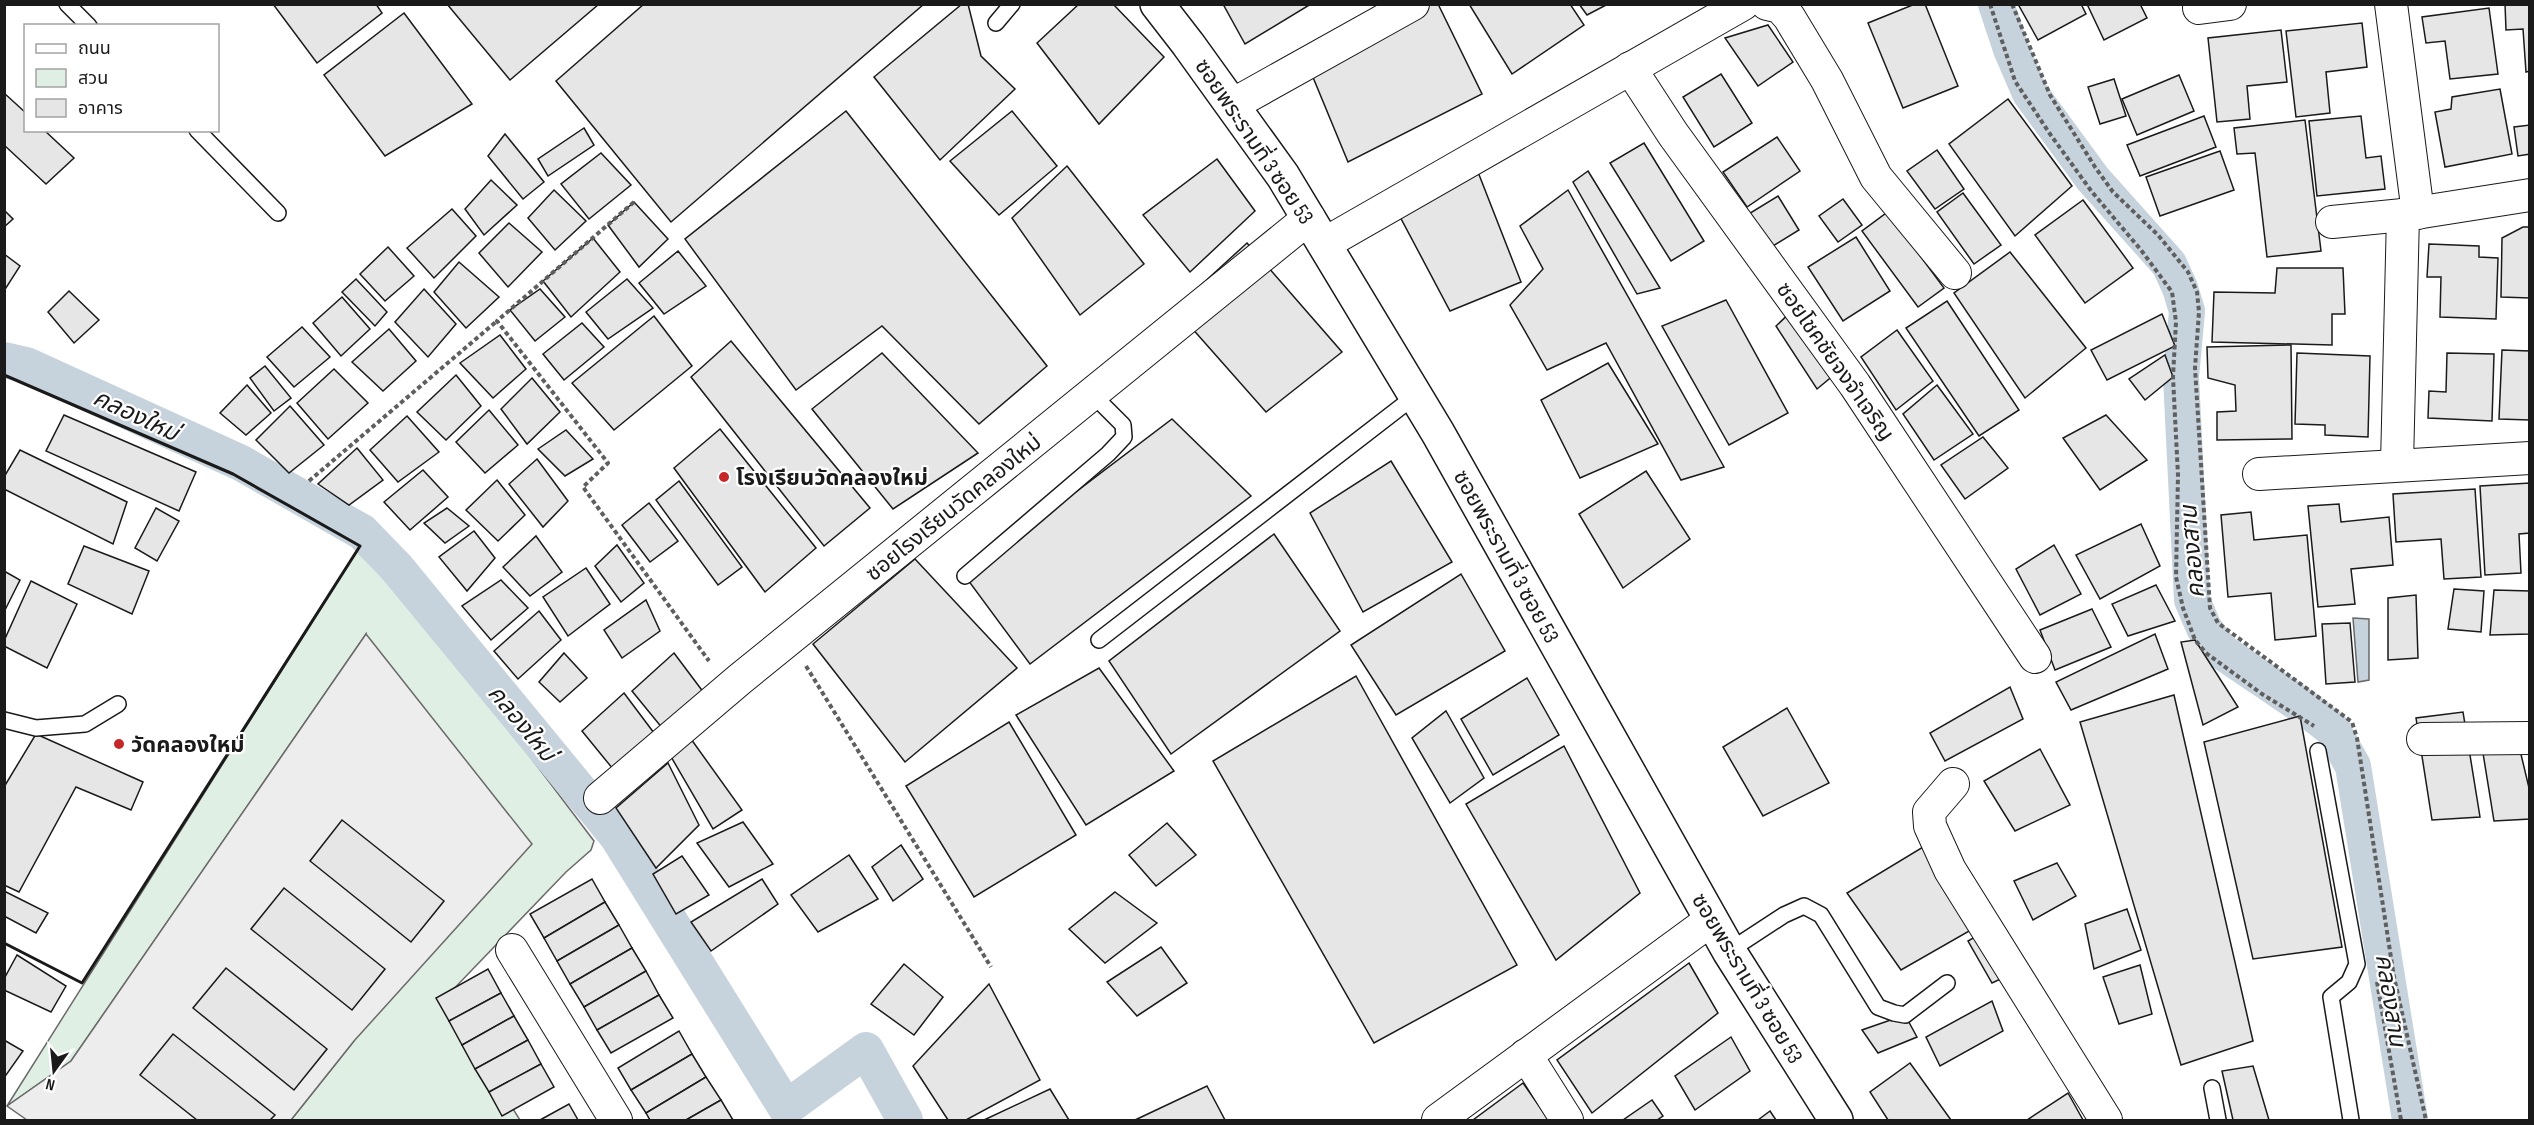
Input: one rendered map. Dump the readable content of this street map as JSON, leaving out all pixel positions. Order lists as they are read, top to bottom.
{
  "streets": {
    "street": ["ซอยพระรามที่ 3 ซอย 53", "ซอยโชคชัยจงจำเจริญ", "ซอยโรงเรียนวัดคลองใหม่"]
  },
  "crossings": [
    ["ซอยพระรามที่ 3 ซอย 53", "ซอยโรงเรียนวัดคลองใหม่"]
  ],
  "water": ["คลองใหม่", "คลองสาน"],
  "places": ["โรงเรียนวัดคลองใหม่", "วัดคลองใหม่"],
  "legend": ["ถนน", "สวน", "อาคาร"],
  "north": "bottom"
}
